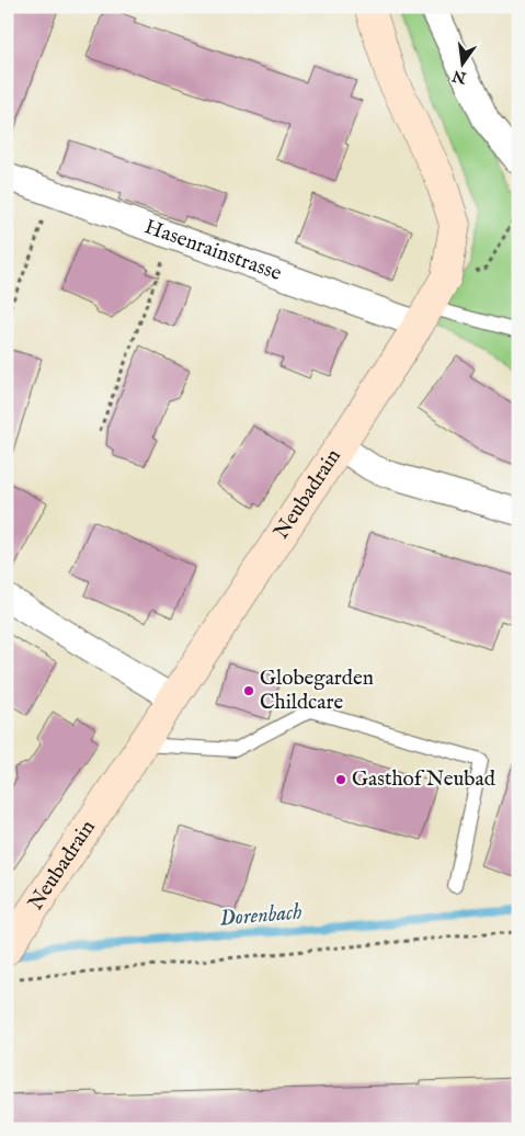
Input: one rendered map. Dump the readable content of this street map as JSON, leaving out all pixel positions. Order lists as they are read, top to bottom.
{
  "streets": {
    "street": ["Hasenrainstrasse", "Neubadrain"]
  },
  "crossings": [
    ["Hasenrainstrasse", "Neubadrain"]
  ],
  "water": ["Dorenbach"],
  "places": ["Globegarden Childcare", "Gasthof Neubad"],
  "north": "bottom"
}
